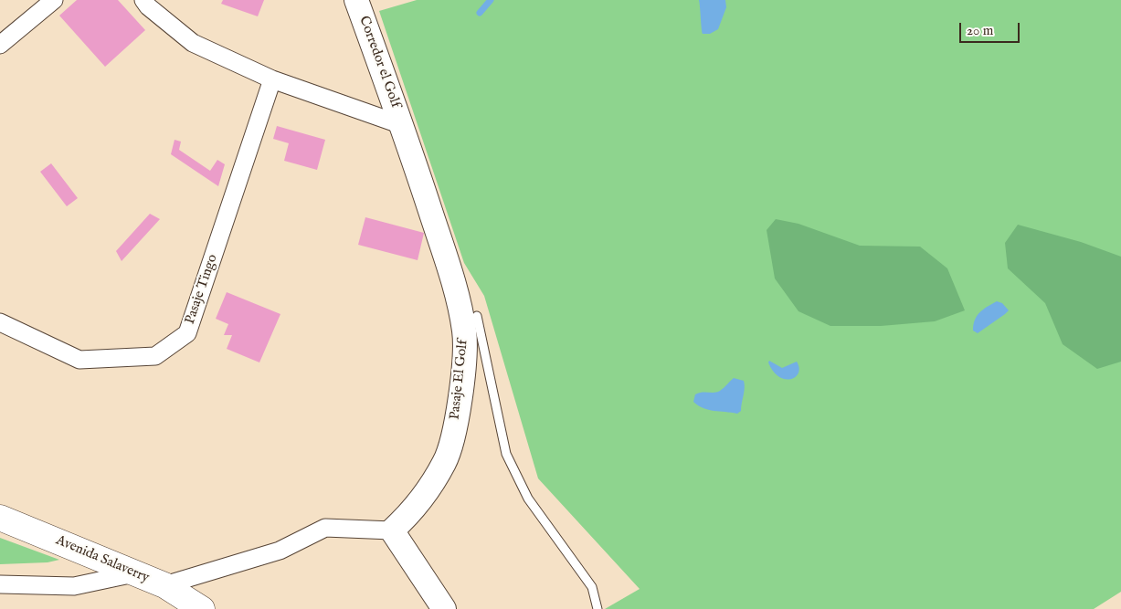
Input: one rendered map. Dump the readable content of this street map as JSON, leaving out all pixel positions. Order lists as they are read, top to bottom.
{
  "streets": {
    "main road": ["Avenida Salaverry"],
    "street": ["Corredor el Golf", "Pasaje Tingo", "Pasaje El Golf"]
  },
  "crossings": [
    ["Corredor el Golf", "Pasaje El Golf"]
  ],
  "scale_bar": "20 m"
}
